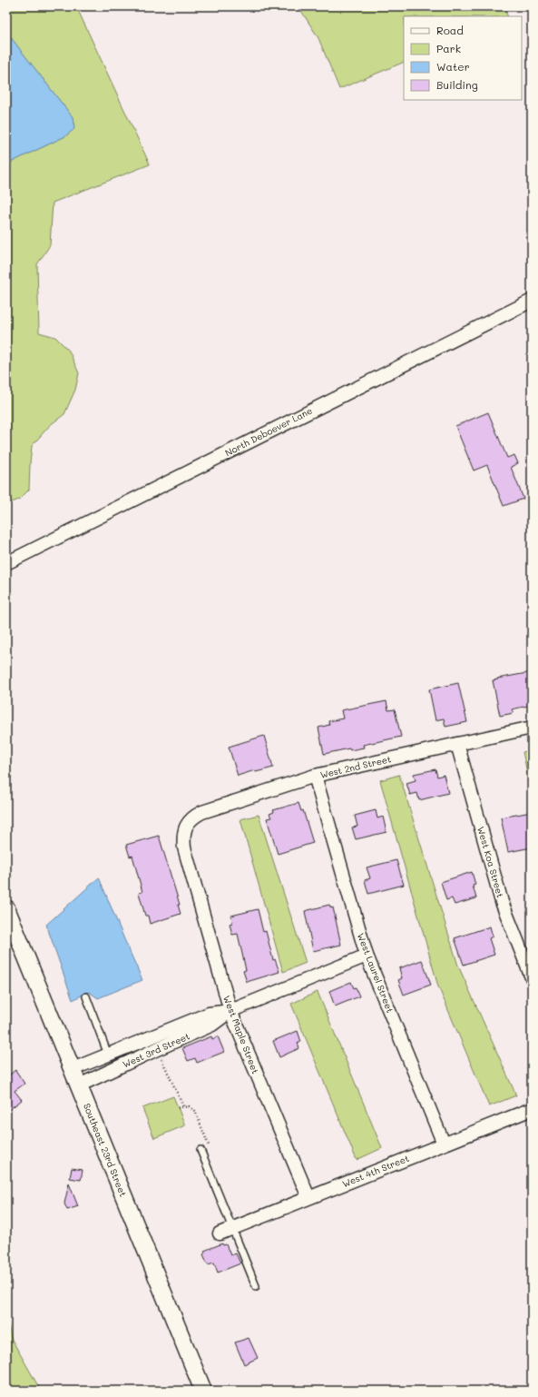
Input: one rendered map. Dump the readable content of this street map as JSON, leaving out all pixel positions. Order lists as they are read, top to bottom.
{
  "streets": {
    "street": [
      "North Deboever Lane",
      "West 2nd Street",
      "West Koa Street",
      "West Laurel Street",
      "West Maple Street",
      "West 3rd Street",
      "Southeast 23rd Street",
      "West 4th Street"
    ]
  },
  "crossings": [
    ["West 2nd Street", "West Koa Street"],
    ["West 2nd Street", "West Laurel Street"],
    ["West 2nd Street", "West Maple Street"],
    ["West Laurel Street", "West 3rd Street"],
    ["West Laurel Street", "West 4th Street"],
    ["West Maple Street", "West 3rd Street"],
    ["West Maple Street", "West 4th Street"],
    ["West 3rd Street", "Southeast 23rd Street"]
  ],
  "legend": [
    "Road",
    "Park",
    "Water",
    "Building"
  ]
}
